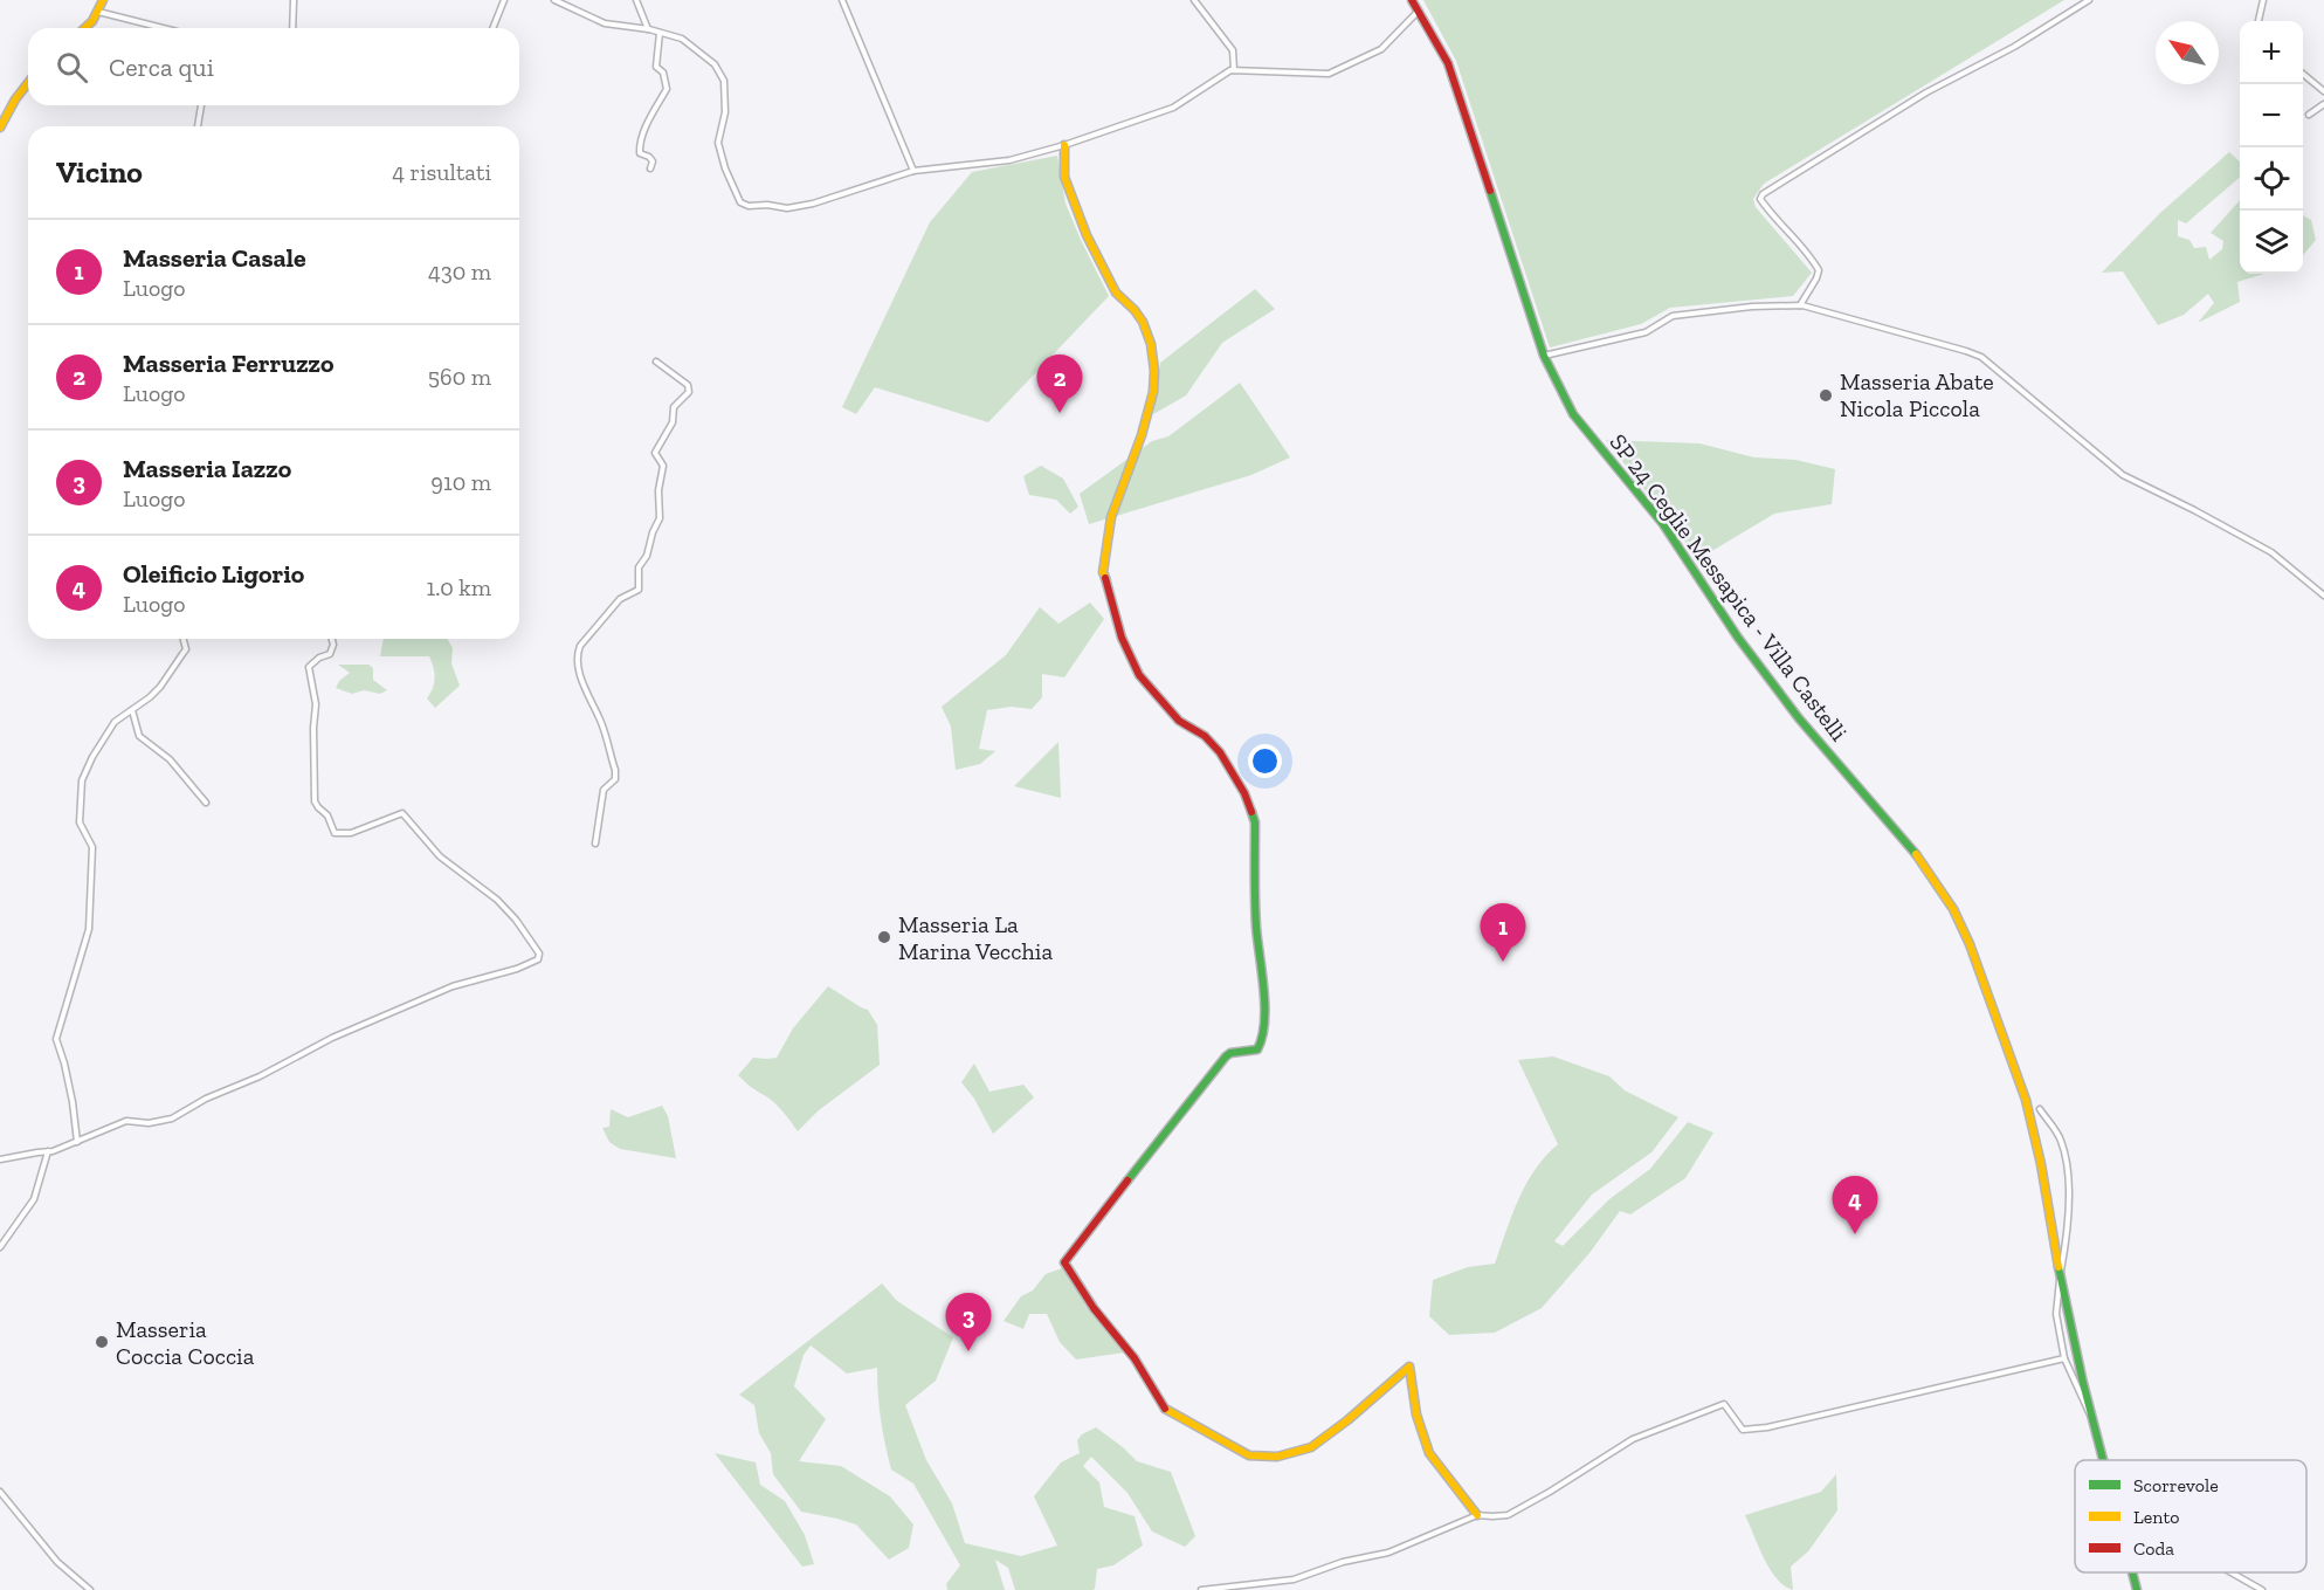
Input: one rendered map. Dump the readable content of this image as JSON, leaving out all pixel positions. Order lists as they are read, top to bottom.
{
  "streets": {
    "street": ["SP 24 Ceglie Messapica - Villa Castelli"]
  },
  "places": ["Masseria Abate Nicola Piccola", "Masseria La Marina Vecchia", "Masseria Coccia Coccia"],
  "legend": ["Scorrevole", "Lento", "Coda"],
  "north": "top left",
  "page": {
    "map_buttons": ["+", "−"],
    "search": "Cerca qui",
    "heading": ["Vicino", "4 risultati"],
    "list": [
      {
        "mark": "1",
        "name": "Masseria Casale",
        "note": "Luogo",
        "value": "430 m"
      },
      {
        "mark": "2",
        "name": "Masseria Ferruzzo",
        "note": "Luogo",
        "value": "560 m"
      },
      {
        "mark": "3",
        "name": "Masseria Iazzo",
        "note": "Luogo",
        "value": "910 m"
      },
      {
        "mark": "4",
        "name": "Oleificio Ligorio",
        "note": "Luogo",
        "value": "1.0 km"
      }
    ],
    "pins": [
      "2",
      "1",
      "4",
      "3"
    ]
  }
}
